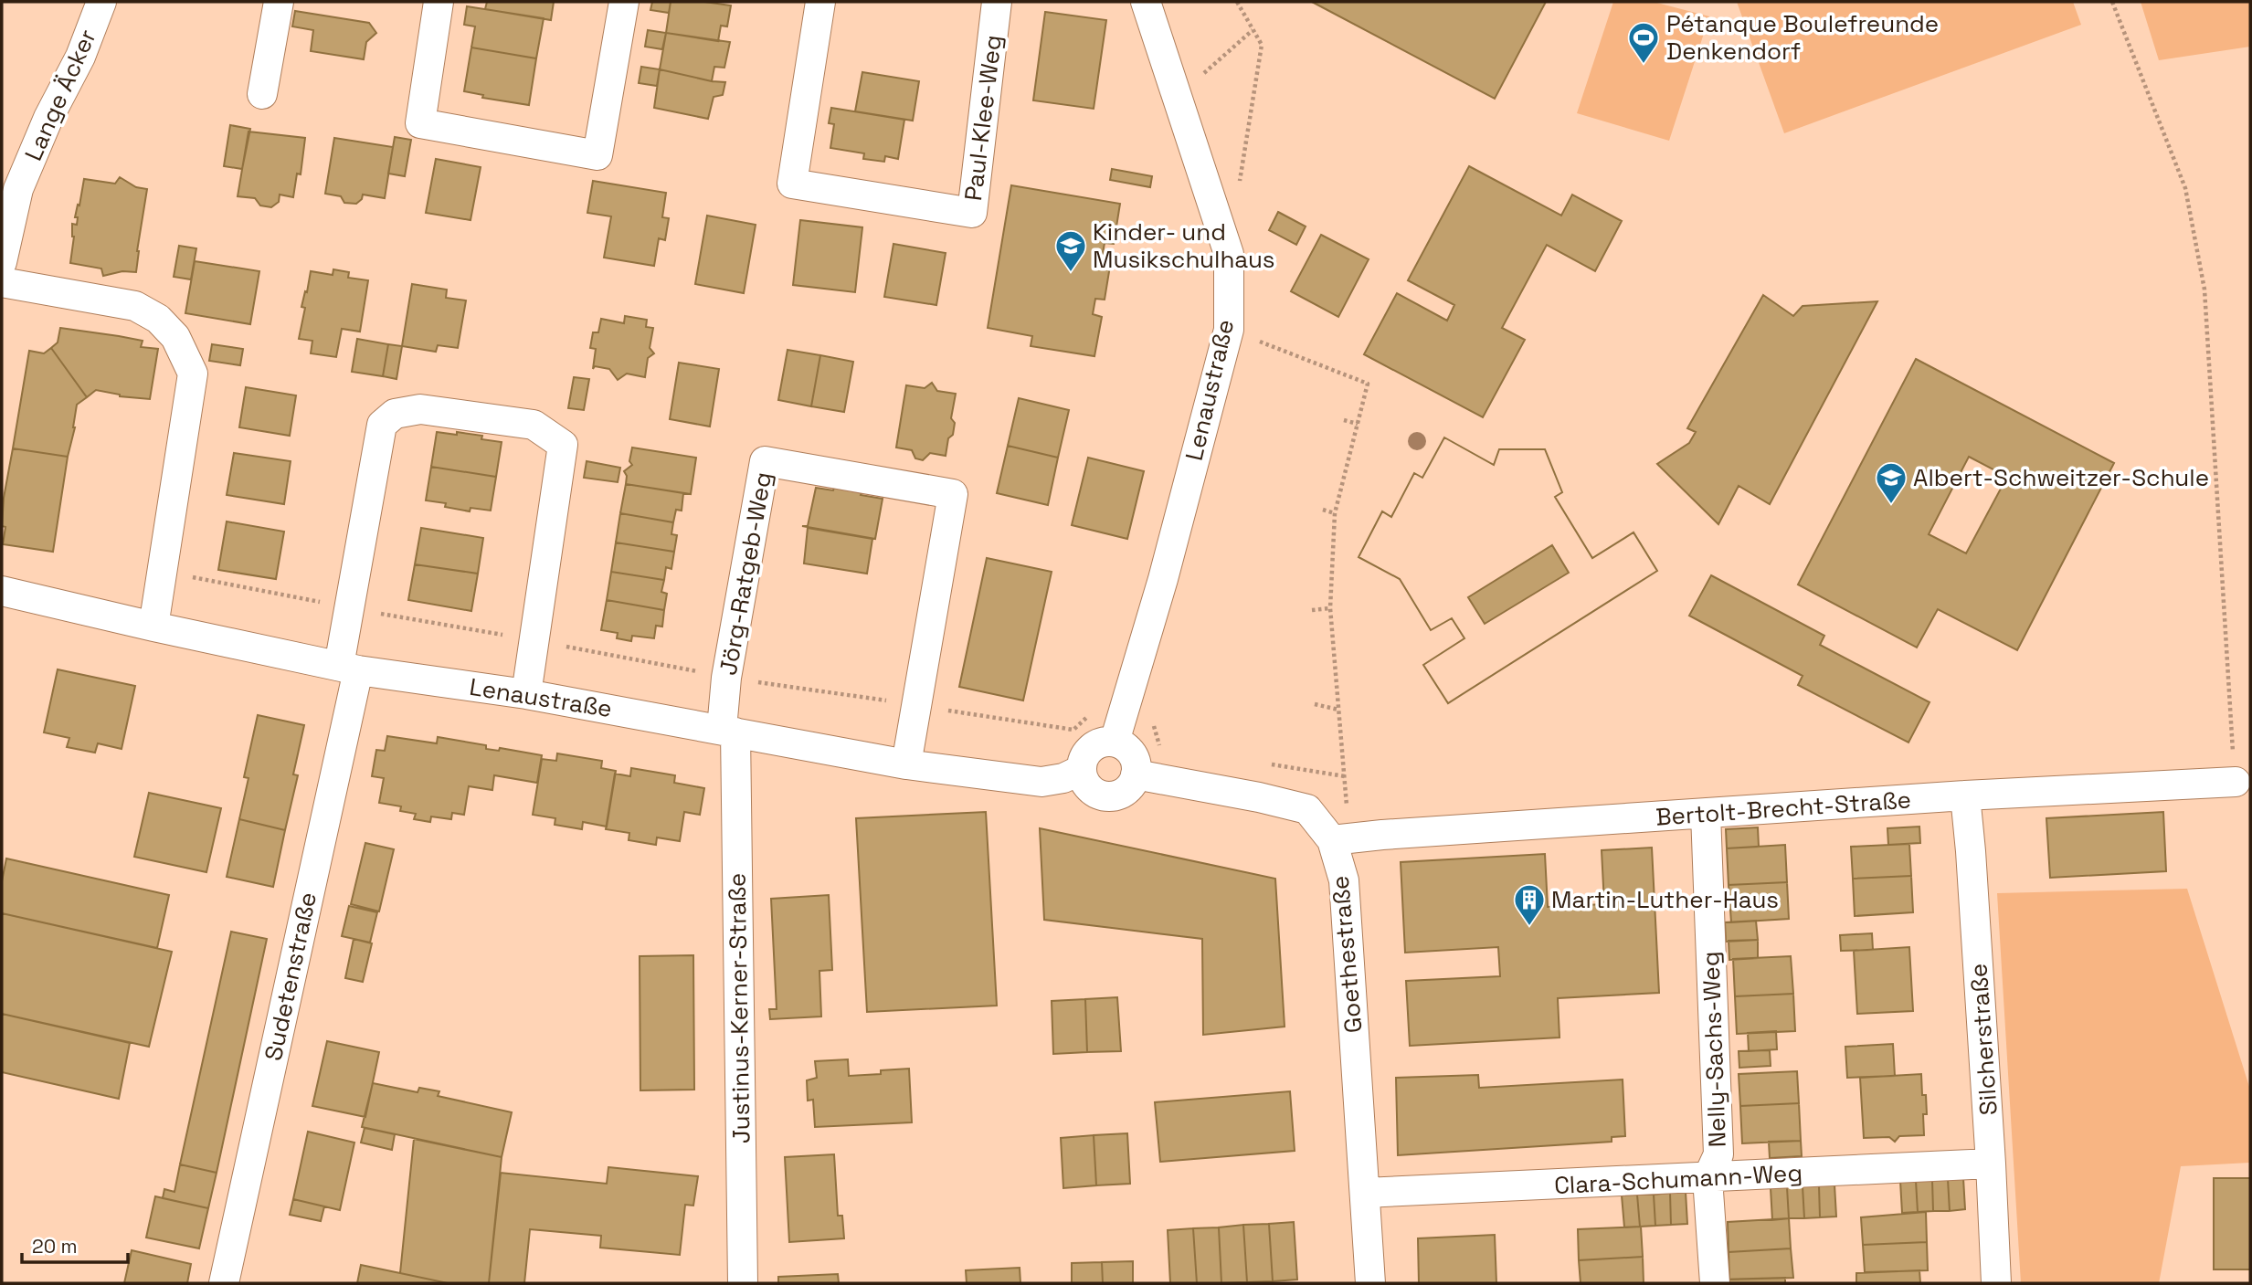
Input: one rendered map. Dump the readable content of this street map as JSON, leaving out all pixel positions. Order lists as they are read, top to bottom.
{
  "streets": {
    "street": [
      "Lange Äcker",
      "Paul-Klee-Weg",
      "Lenaustraße",
      "Jörg-Ratgeb-Weg",
      "Bertolt-Brecht-Straße",
      "Goethestraße",
      "Sudetenstraße",
      "Justinus-Kerner-Straße",
      "Silcherstraße",
      "Nelly-Sachs-Weg",
      "Clara-Schumann-Weg"
    ]
  },
  "crossings": [
    ["Lenaustraße", "Jörg-Ratgeb-Weg"],
    ["Lenaustraße", "Goethestraße"],
    ["Lenaustraße", "Sudetenstraße"],
    ["Lenaustraße", "Justinus-Kerner-Straße"],
    ["Jörg-Ratgeb-Weg", "Justinus-Kerner-Straße"],
    ["Bertolt-Brecht-Straße", "Goethestraße"],
    ["Bertolt-Brecht-Straße", "Silcherstraße"],
    ["Bertolt-Brecht-Straße", "Nelly-Sachs-Weg"],
    ["Goethestraße", "Clara-Schumann-Weg"],
    ["Silcherstraße", "Clara-Schumann-Weg"],
    ["Nelly-Sachs-Weg", "Clara-Schumann-Weg"]
  ],
  "places": {
    "sports": ["Pétanque Boulefreunde Denkendorf"],
    "school or university": ["Kinder- und Musikschulhaus", "Albert-Schweitzer-Schule"],
    "building": ["Martin-Luther-Haus"]
  },
  "scale_bar": "20 m"
}
